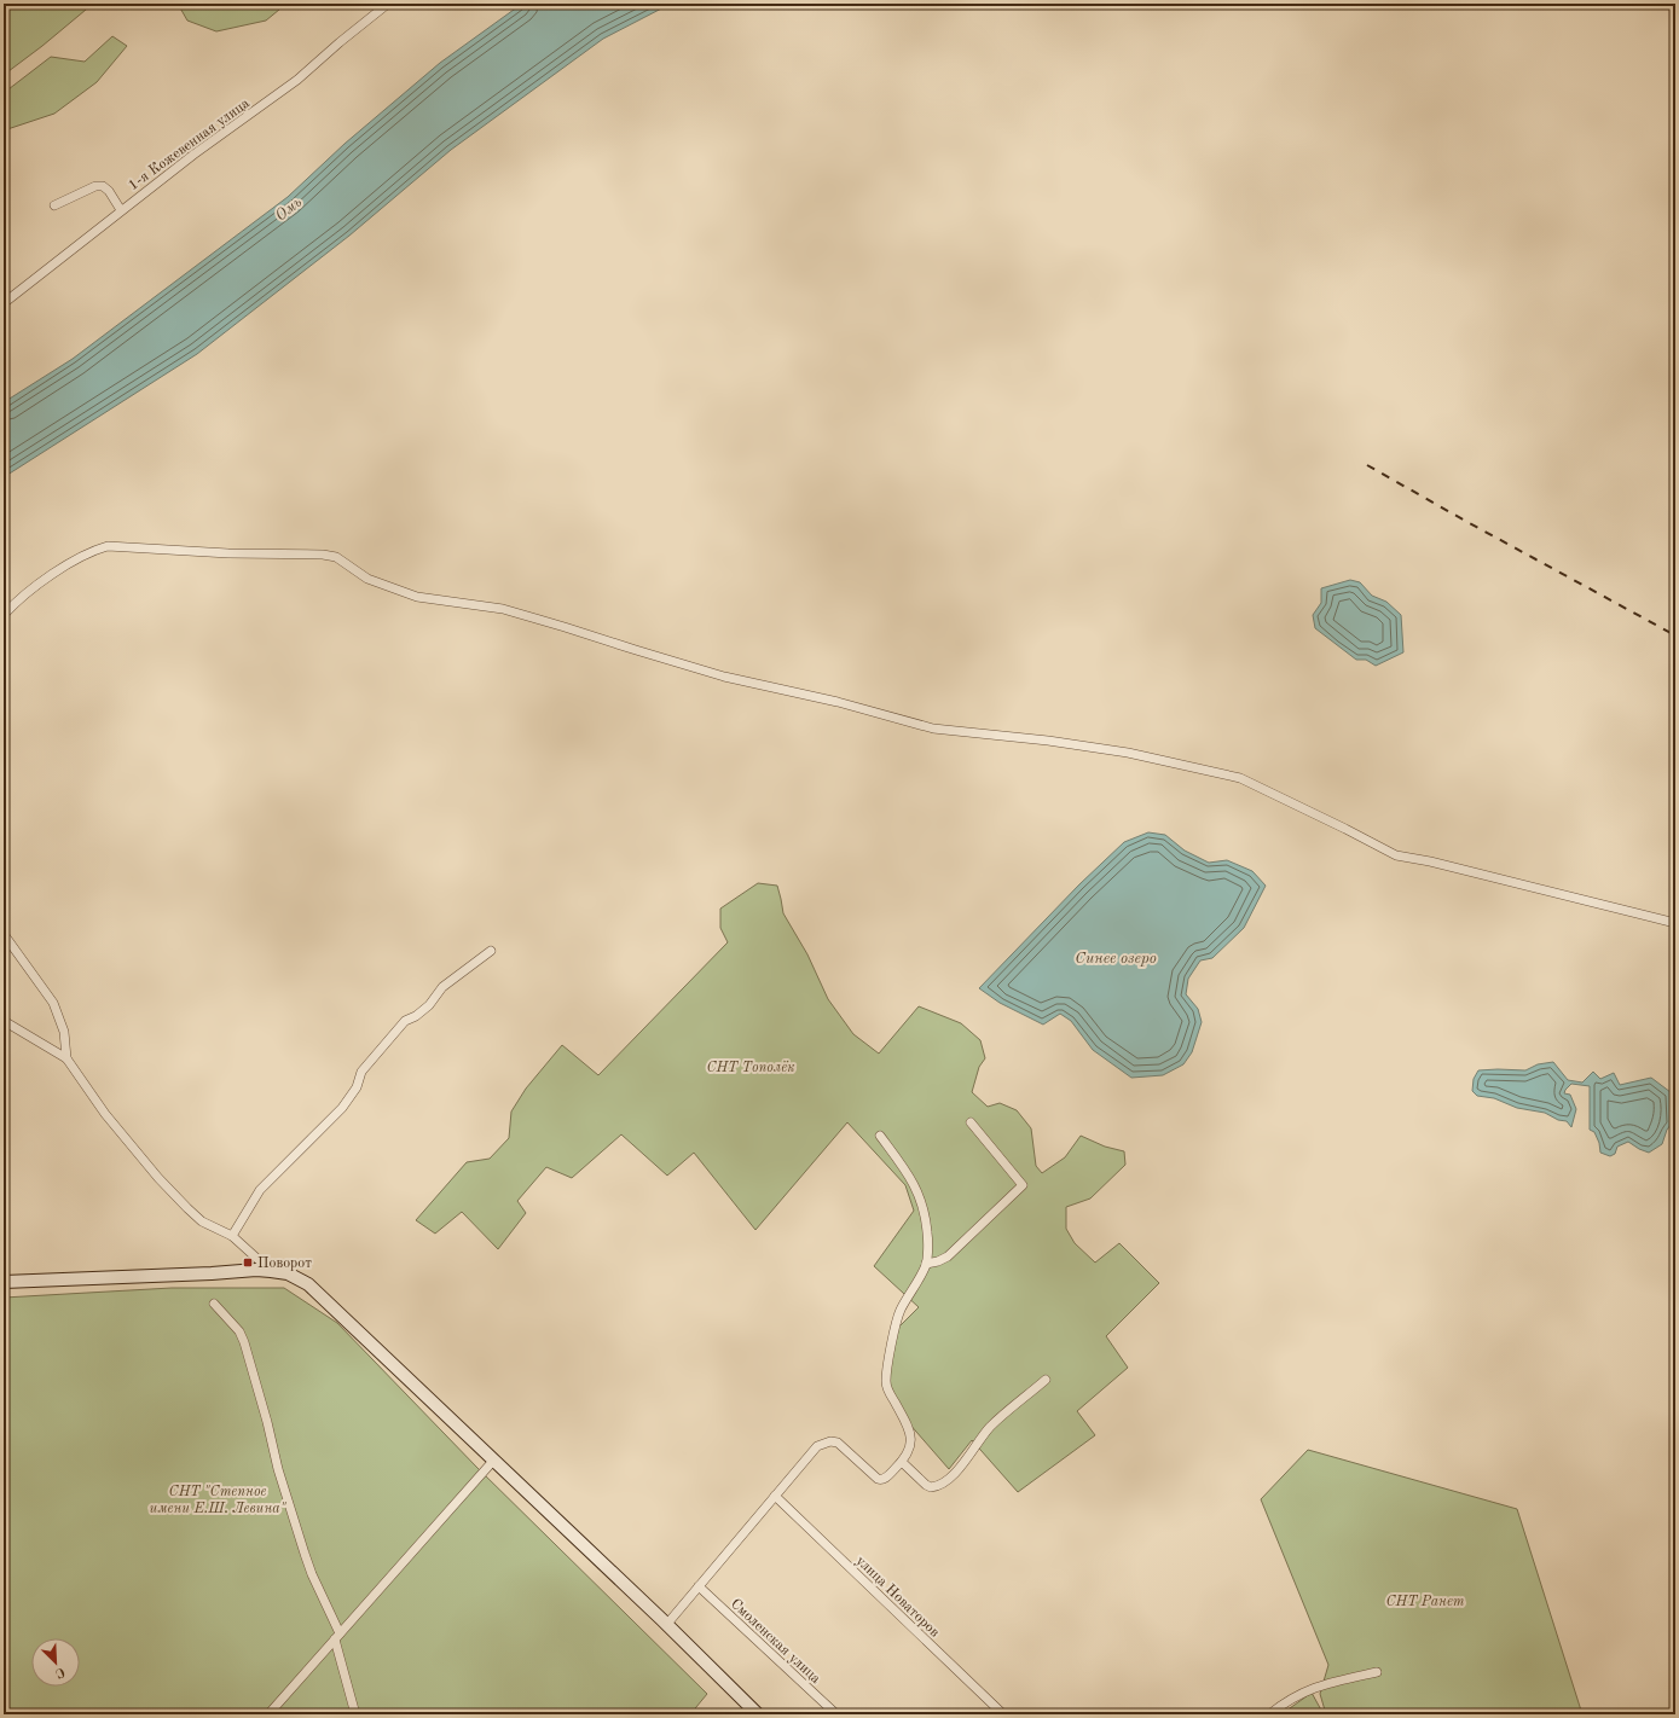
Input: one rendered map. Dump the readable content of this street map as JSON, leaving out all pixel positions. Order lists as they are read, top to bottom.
{
  "streets": {
    "street": ["1-я Кожевенная улица", "улица Новаторов", "Смоленская улица"]
  },
  "water": ["Омь", "Синее озеро"],
  "parks": ["СНТ Тополёк", "СНТ \"Степное имени Е.Ш. Левина\"", "СНТ Ранет"],
  "places": {
    "transit": ["Поворот"]
  },
  "north": "bottom right"
}
